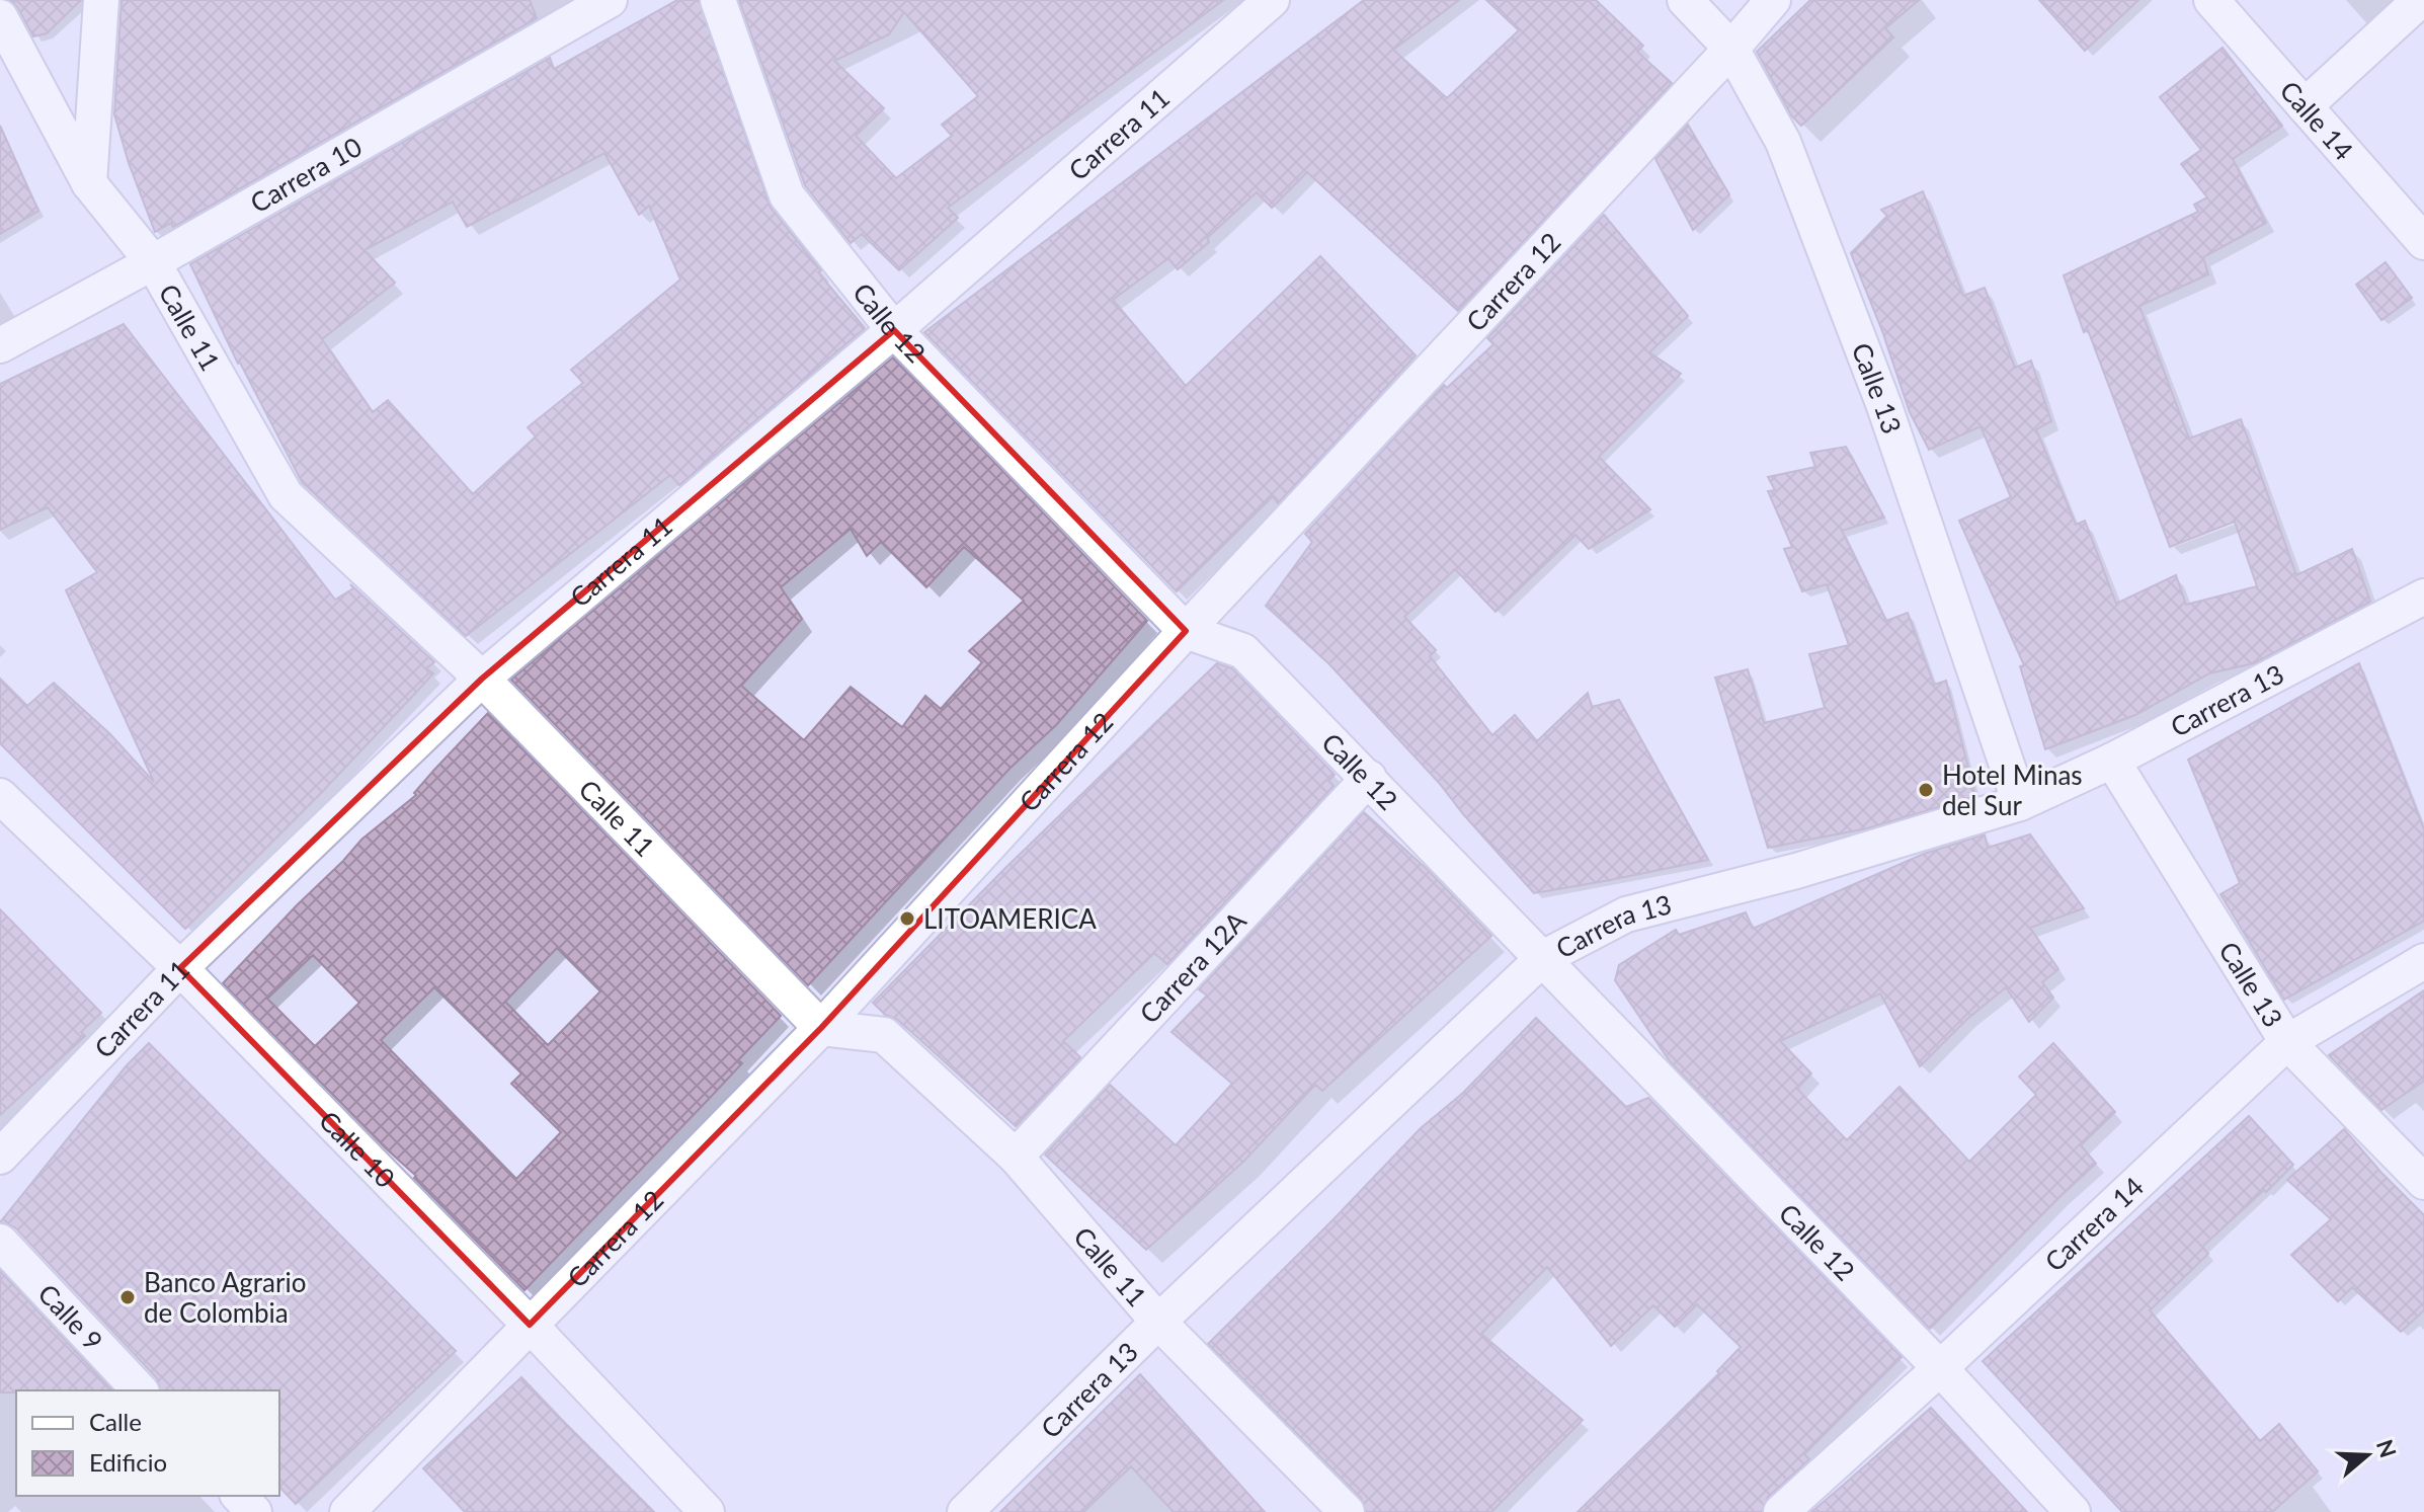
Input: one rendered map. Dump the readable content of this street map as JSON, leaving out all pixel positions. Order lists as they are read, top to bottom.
{
  "streets": {
    "street": [
      "Calle 14",
      "Carrera 11",
      "Carrera 10",
      "Carrera 12",
      "Calle 12",
      "Calle 11",
      "Calle 13",
      "Carrera 13",
      "Carrera 12A",
      "Calle 10",
      "Carrera 14",
      "Calle 9"
    ]
  },
  "crossings": [
    ["Carrera 11", "Calle 12"],
    ["Carrera 11", "Calle 11"],
    ["Carrera 11", "Calle 10"],
    ["Carrera 10", "Calle 11"],
    ["Carrera 12", "Calle 12"],
    ["Carrera 12", "Calle 11"],
    ["Carrera 12", "Calle 13"],
    ["Carrera 12", "Calle 10"],
    ["Calle 12", "Carrera 13"],
    ["Calle 12", "Carrera 12A"],
    ["Calle 12", "Carrera 14"],
    ["Calle 11", "Carrera 13"],
    ["Calle 11", "Carrera 12A"],
    ["Calle 13", "Carrera 13"],
    ["Calle 13", "Carrera 14"]
  ],
  "places": ["Hotel Minas del Sur", "LITOAMERICA", "Banco Agrario de Colombia"],
  "legend": ["Calle", "Edificio"],
  "north": "right"
}
